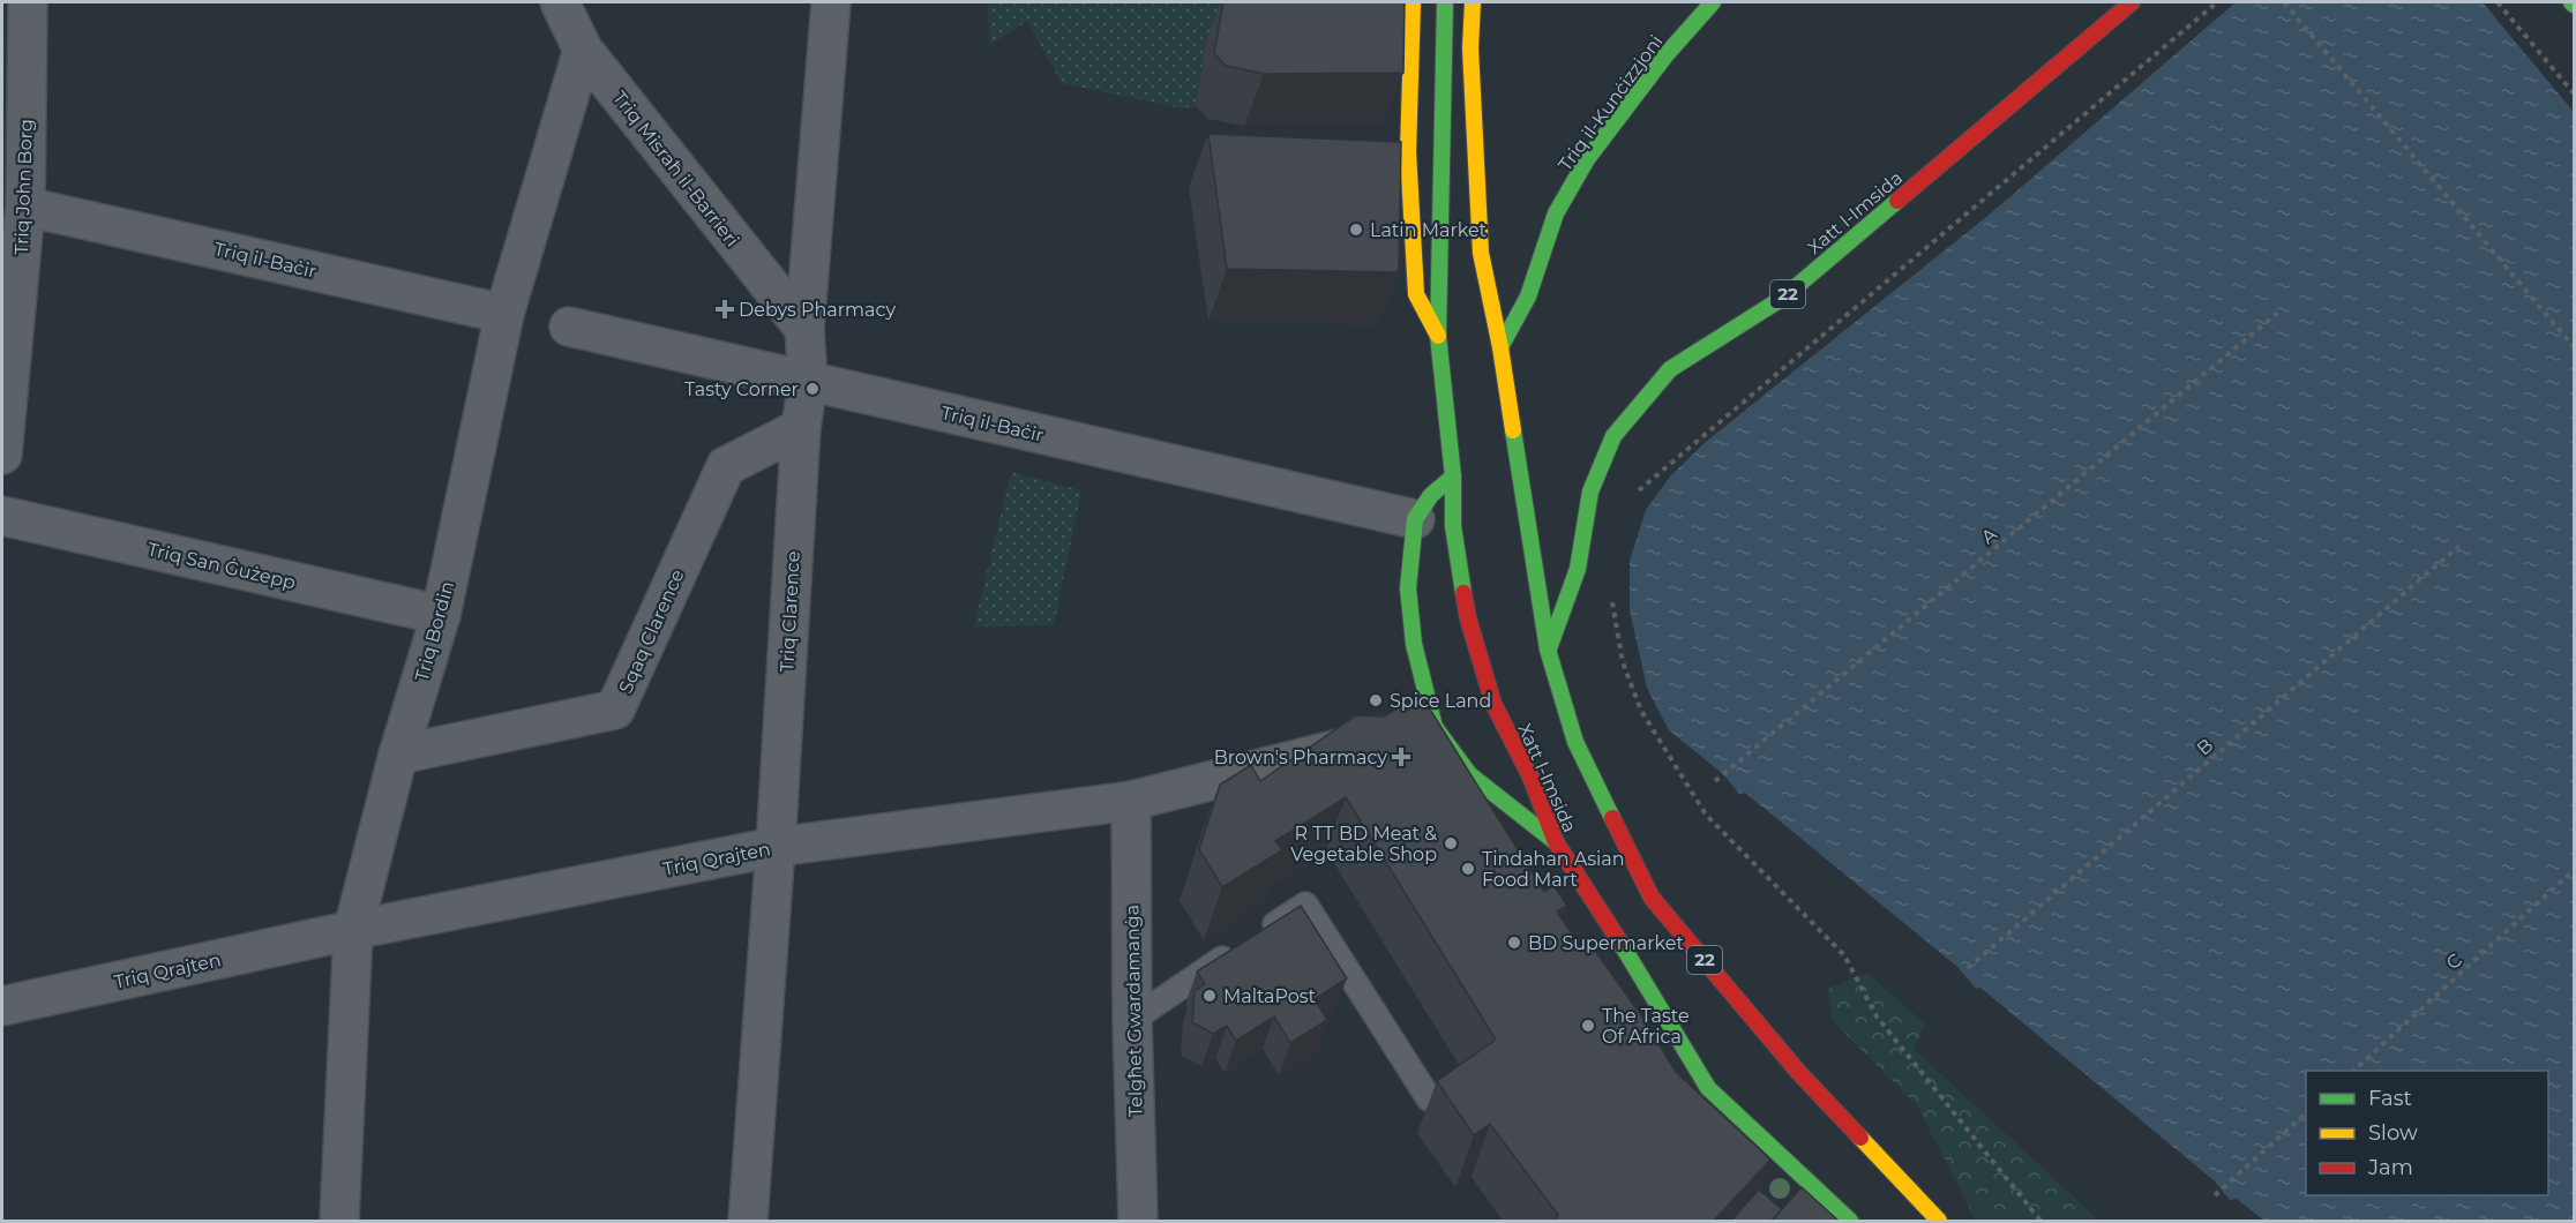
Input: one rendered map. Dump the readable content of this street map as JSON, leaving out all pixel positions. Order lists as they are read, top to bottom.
{
  "streets": {
    "main road": ["Triq il-Kunċizzjoni", "Xatt l-Imsida", "22"],
    "street": [
      "Triq Misraħ il-Barrieri",
      "Triq John Borg",
      "Triq il-Baċir",
      "Triq San Ġużepp",
      "Triq Clarence",
      "Triq Bordin",
      "Sqaq Clarence",
      "Triq Qrajten",
      "Telgħet Gwardamanġa"
    ],
    "path": ["A", "B", "C"]
  },
  "crossings": [
    ["Triq il-Kunċizzjoni", "22"],
    ["Triq Misraħ il-Barrieri", "Triq Clarence"],
    ["Triq Misraħ il-Barrieri", "Triq Bordin"],
    ["Triq John Borg", "Triq il-Baċir"],
    ["Xatt l-Imsida", "22"],
    ["Triq il-Baċir", "Triq Clarence"],
    ["Triq il-Baċir", "Triq Bordin"],
    ["Triq San Ġużepp", "Triq Bordin"],
    ["Triq Clarence", "Sqaq Clarence"],
    ["Triq Clarence", "Triq Qrajten"],
    ["Triq Bordin", "Sqaq Clarence"],
    ["Triq Bordin", "Triq Qrajten"],
    ["Triq Qrajten", "Telgħet Gwardamanġa"]
  ],
  "places": {
    "other": [
      "Latin Market",
      "Tasty Corner",
      "Spice Land",
      "R TT BD Meat & Vegetable Shop",
      "Tindahan Asian Food Mart",
      "BD Supermarket",
      "MaltaPost",
      "The Taste Of Africa"
    ],
    "health": ["Debys Pharmacy", "Brown's Pharmacy"]
  },
  "legend": ["Fast", "Slow", "Jam"]
}
